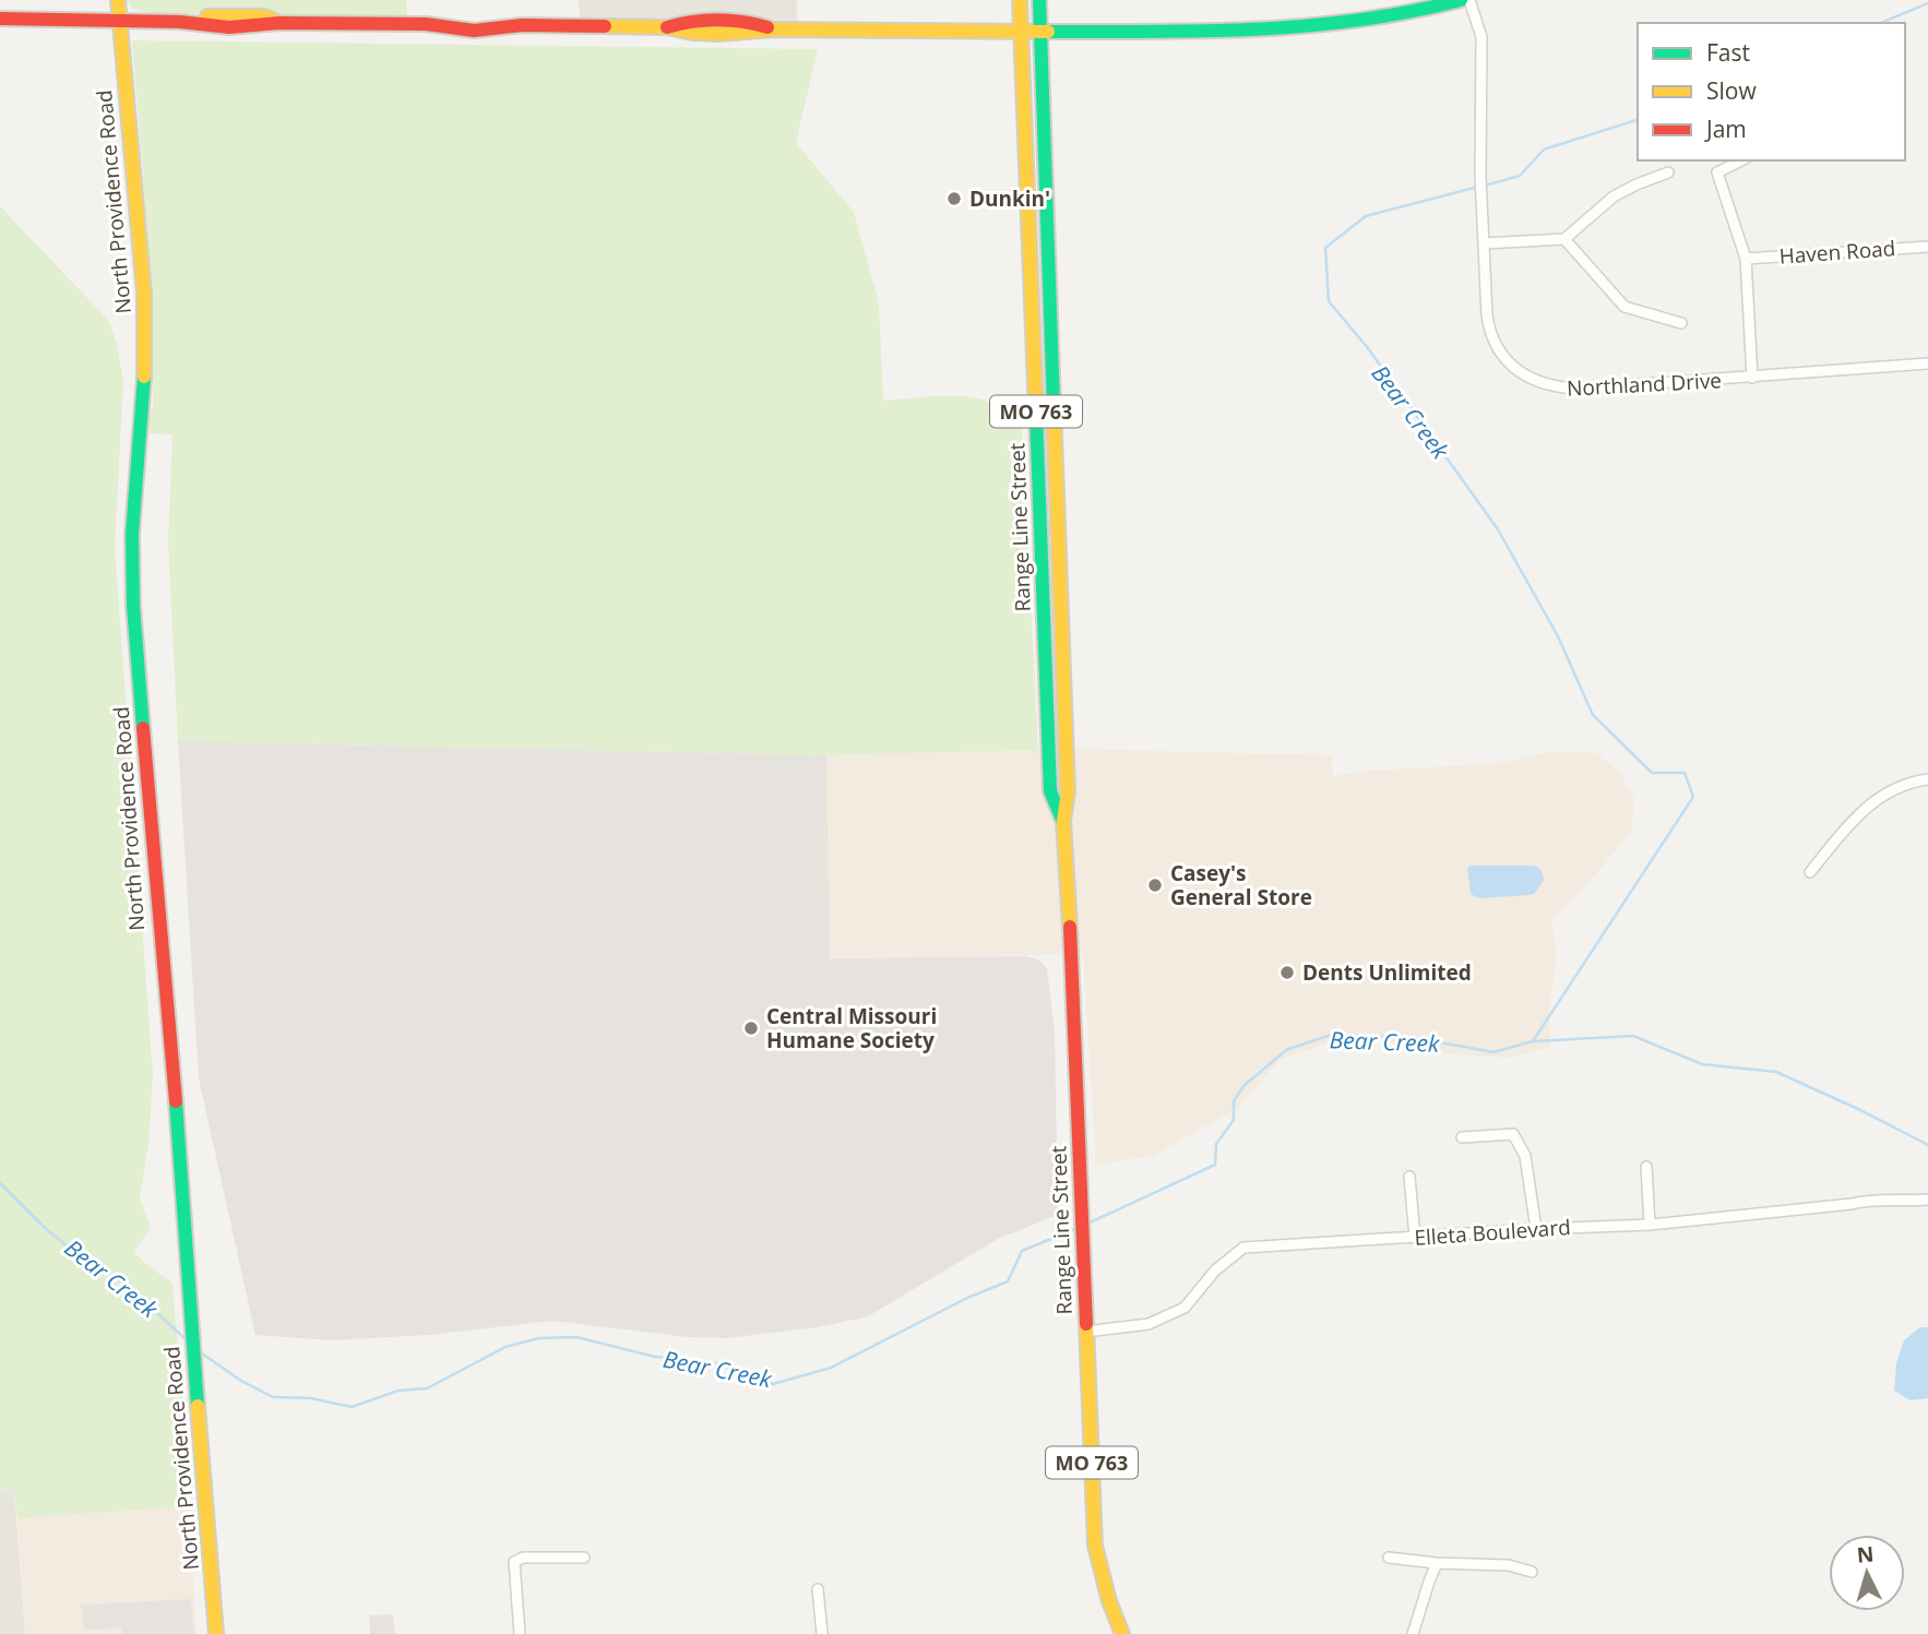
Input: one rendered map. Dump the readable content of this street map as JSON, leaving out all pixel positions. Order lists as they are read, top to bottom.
{
  "streets": {
    "street": [
      "North Providence Road",
      "Haven Road",
      "Northland Drive",
      "MO 763",
      "Range Line Street",
      "Elleta Boulevard"
    ]
  },
  "crossings": [
    ["Range Line Street", "Elleta Boulevard"]
  ],
  "water": ["Bear Creek"],
  "places": [
    "Dunkin'",
    "Casey's General Store",
    "Dents Unlimited",
    "Central Missouri Humane Society"
  ],
  "legend": ["Fast", "Slow", "Jam"],
  "north": "top"
}
